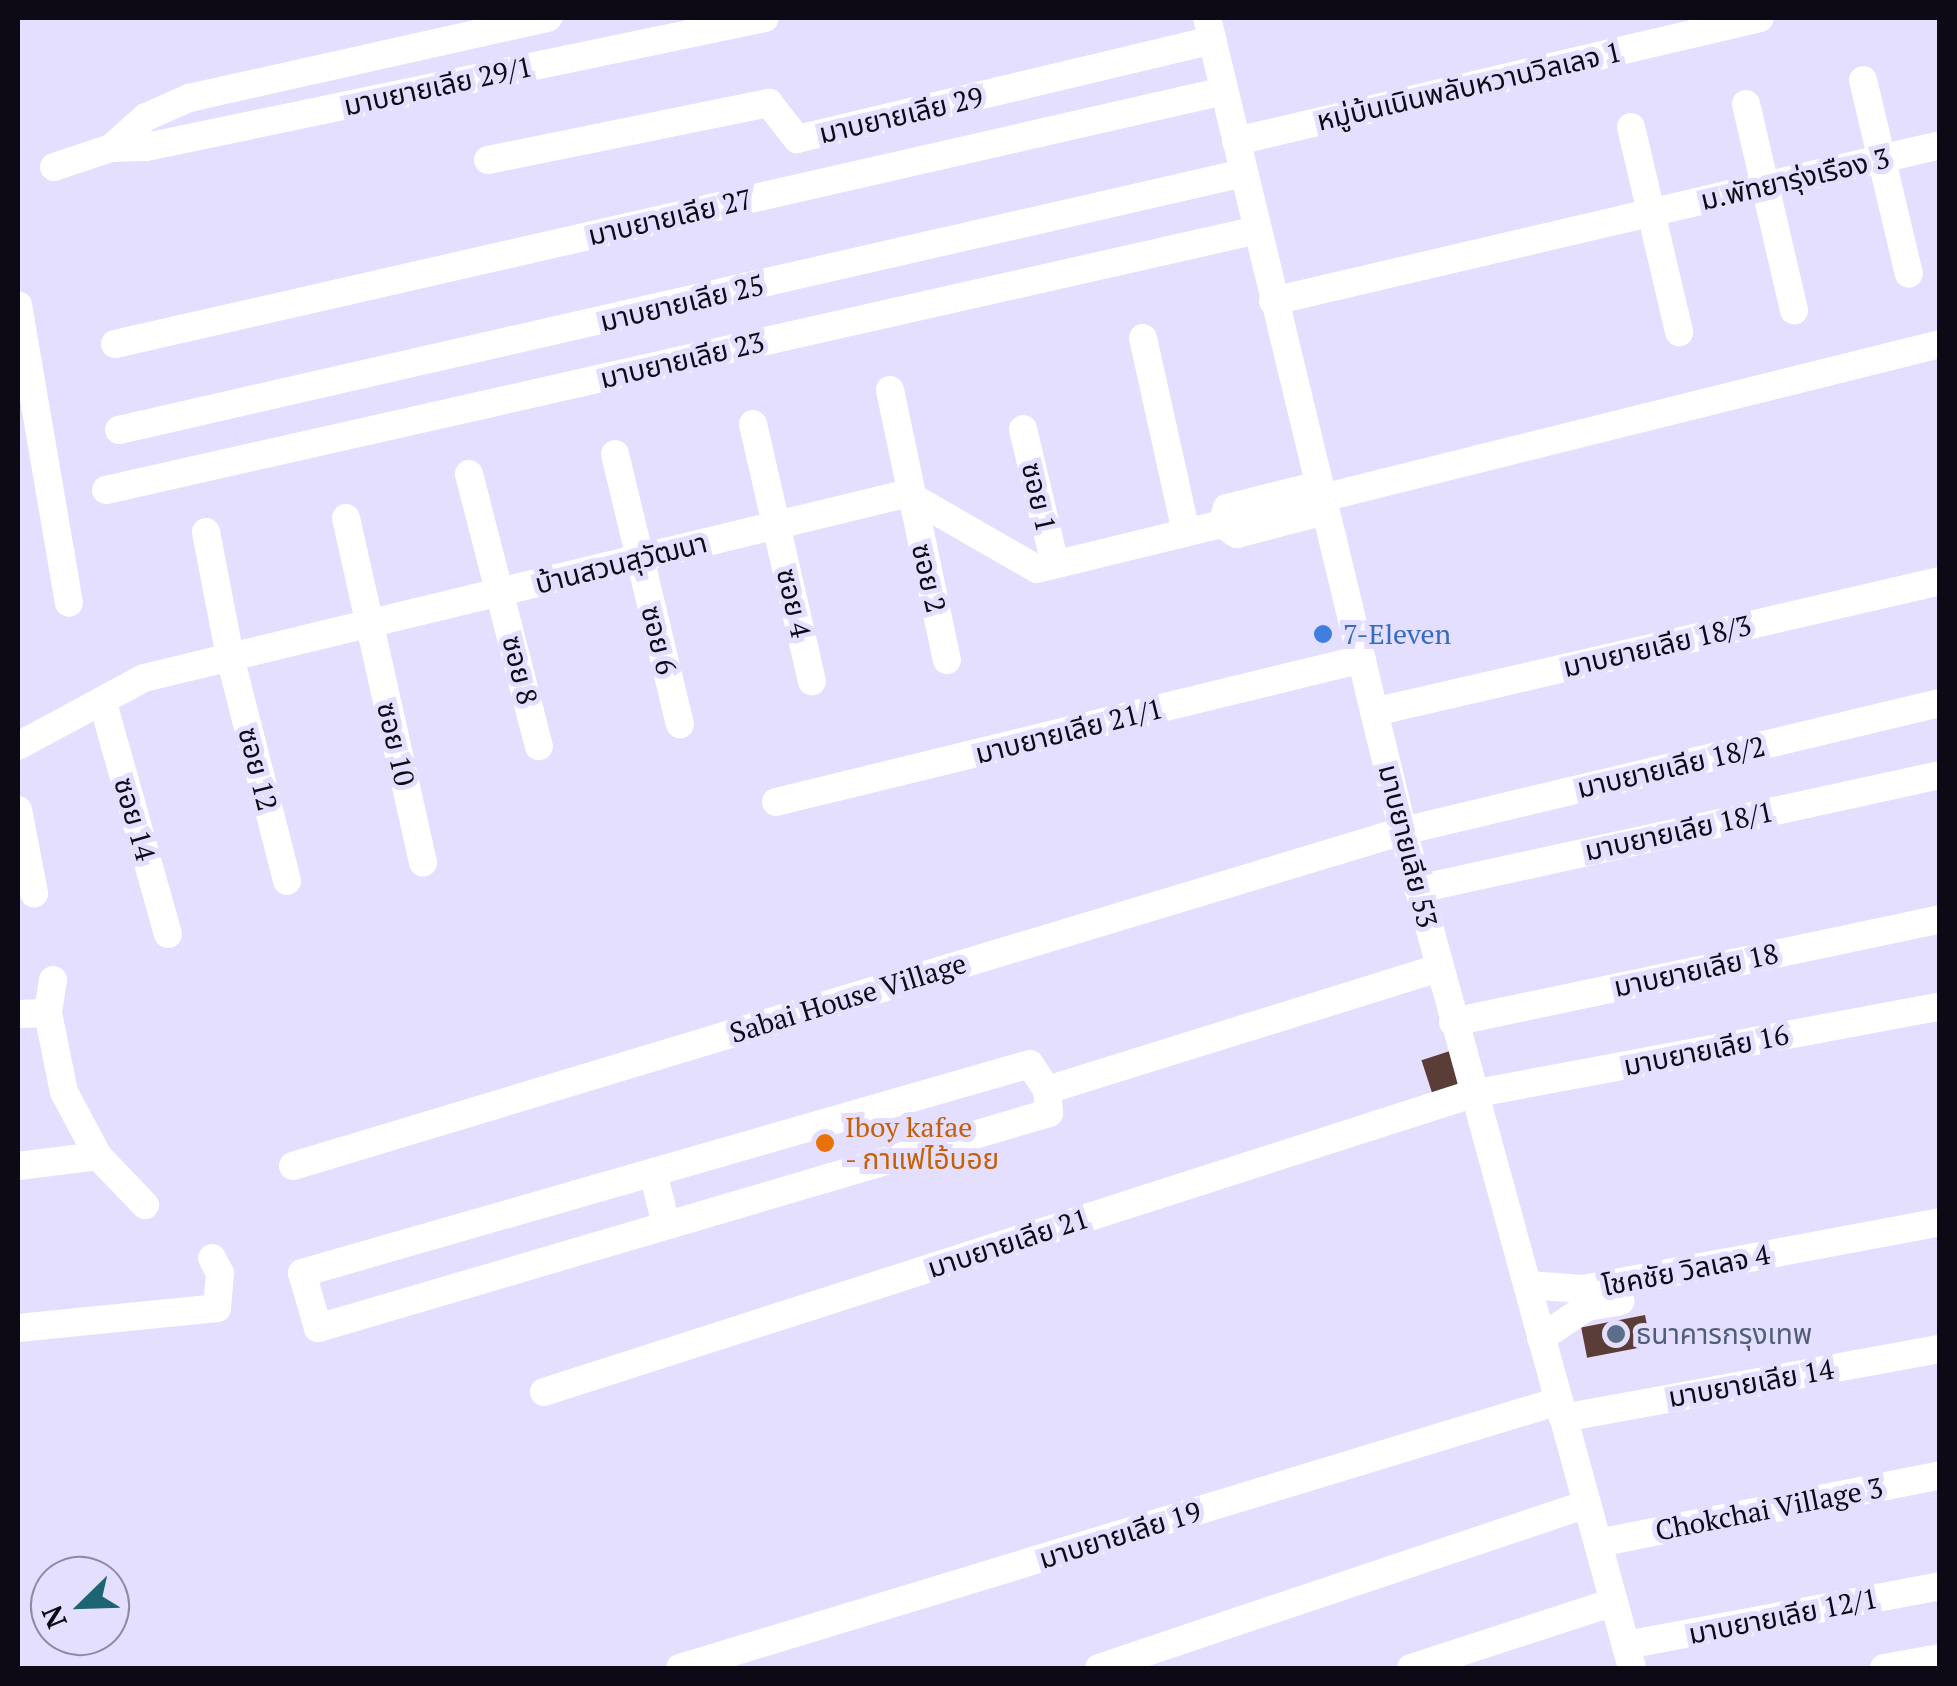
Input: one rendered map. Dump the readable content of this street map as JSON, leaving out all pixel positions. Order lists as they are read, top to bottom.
{
  "streets": {
    "street": [
      "มาบยายเลีย 29/1",
      "หมู่บ้นเนินพลับหวานวิลเลจ 1",
      "มาบยายเลีย 29",
      "ม.พัทยารุ่งเรือง 3",
      "มาบยายเลีย 27",
      "มาบยายเลีย 25",
      "มาบยายเลีย 23",
      "ซอย 1",
      "บ้านสวนสุวัฒนา",
      "ซอย 2",
      "ซอย 4",
      "ซอย 6",
      "มาบยายเลีย 18/3",
      "ซอย 8",
      "มาบยายเลีย 21/1",
      "ซอย 10",
      "มาบยายเลีย 18/2",
      "ซอย 12",
      "ซอย 14",
      "มาบยายเลีย 18/1",
      "มาบยายเลีย 53",
      "มาบยายเลีย 18",
      "Sabai House Village",
      "มาบยายเลีย 16",
      "มาบยายเลีย 21",
      "โชคชัย วิลเลจ 4",
      "มาบยายเลีย 14",
      "Chokchai Village 3",
      "มาบยายเลีย 19",
      "มาบยายเลีย 12/1"
    ]
  },
  "crossings": [
    ["หมู่บ้นเนินพลับหวานวิลเลจ 1", "มาบยายเลีย 53"],
    ["มาบยายเลีย 29", "มาบยายเลีย 53"],
    ["ม.พัทยารุ่งเรือง 3", "มาบยายเลีย 53"],
    ["มาบยายเลีย 27", "มาบยายเลีย 53"],
    ["มาบยายเลีย 25", "มาบยายเลีย 53"],
    ["มาบยายเลีย 23", "มาบยายเลีย 53"],
    ["บ้านสวนสุวัฒนา", "ซอย 2"],
    ["บ้านสวนสุวัฒนา", "ซอย 4"],
    ["บ้านสวนสุวัฒนา", "ซอย 6"],
    ["บ้านสวนสุวัฒนา", "ซอย 8"],
    ["บ้านสวนสุวัฒนา", "ซอย 10"],
    ["บ้านสวนสุวัฒนา", "ซอย 12"],
    ["บ้านสวนสุวัฒนา", "ซอย 14"],
    ["มาบยายเลีย 18/3", "มาบยายเลีย 53"],
    ["มาบยายเลีย 21/1", "มาบยายเลีย 53"],
    ["มาบยายเลีย 18/2", "มาบยายเลีย 53"],
    ["มาบยายเลีย 18/2", "Sabai House Village"],
    ["มาบยายเลีย 18/1", "มาบยายเลีย 53"],
    ["มาบยายเลีย 53", "มาบยายเลีย 18"],
    ["มาบยายเลีย 53", "Sabai House Village"],
    ["มาบยายเลีย 53", "มาบยายเลีย 16"],
    ["มาบยายเลีย 53", "มาบยายเลีย 21"],
    ["มาบยายเลีย 53", "โชคชัย วิลเลจ 4"],
    ["มาบยายเลีย 53", "มาบยายเลีย 14"],
    ["มาบยายเลีย 53", "Chokchai Village 3"],
    ["มาบยายเลีย 53", "มาบยายเลีย 19"],
    ["มาบยายเลีย 53", "มาบยายเลีย 12/1"],
    ["มาบยายเลีย 16", "มาบยายเลีย 21"],
    ["มาบยายเลีย 14", "มาบยายเลีย 19"]
  ],
  "places": ["7-Eleven", "Iboy kafae - กาแฟไอ้บอย", "ธนาคารกรุงเทพ"],
  "north": "bottom left"
}
